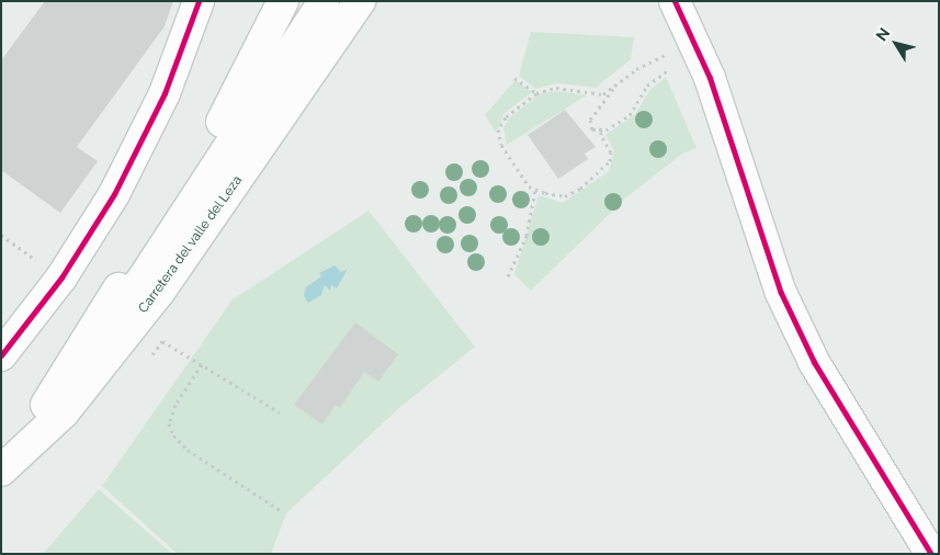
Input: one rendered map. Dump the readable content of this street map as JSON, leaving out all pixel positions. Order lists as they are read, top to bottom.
{
  "streets": {
    "main road": ["Carretera del valle del Leza"]
  },
  "north": "top left"
}
